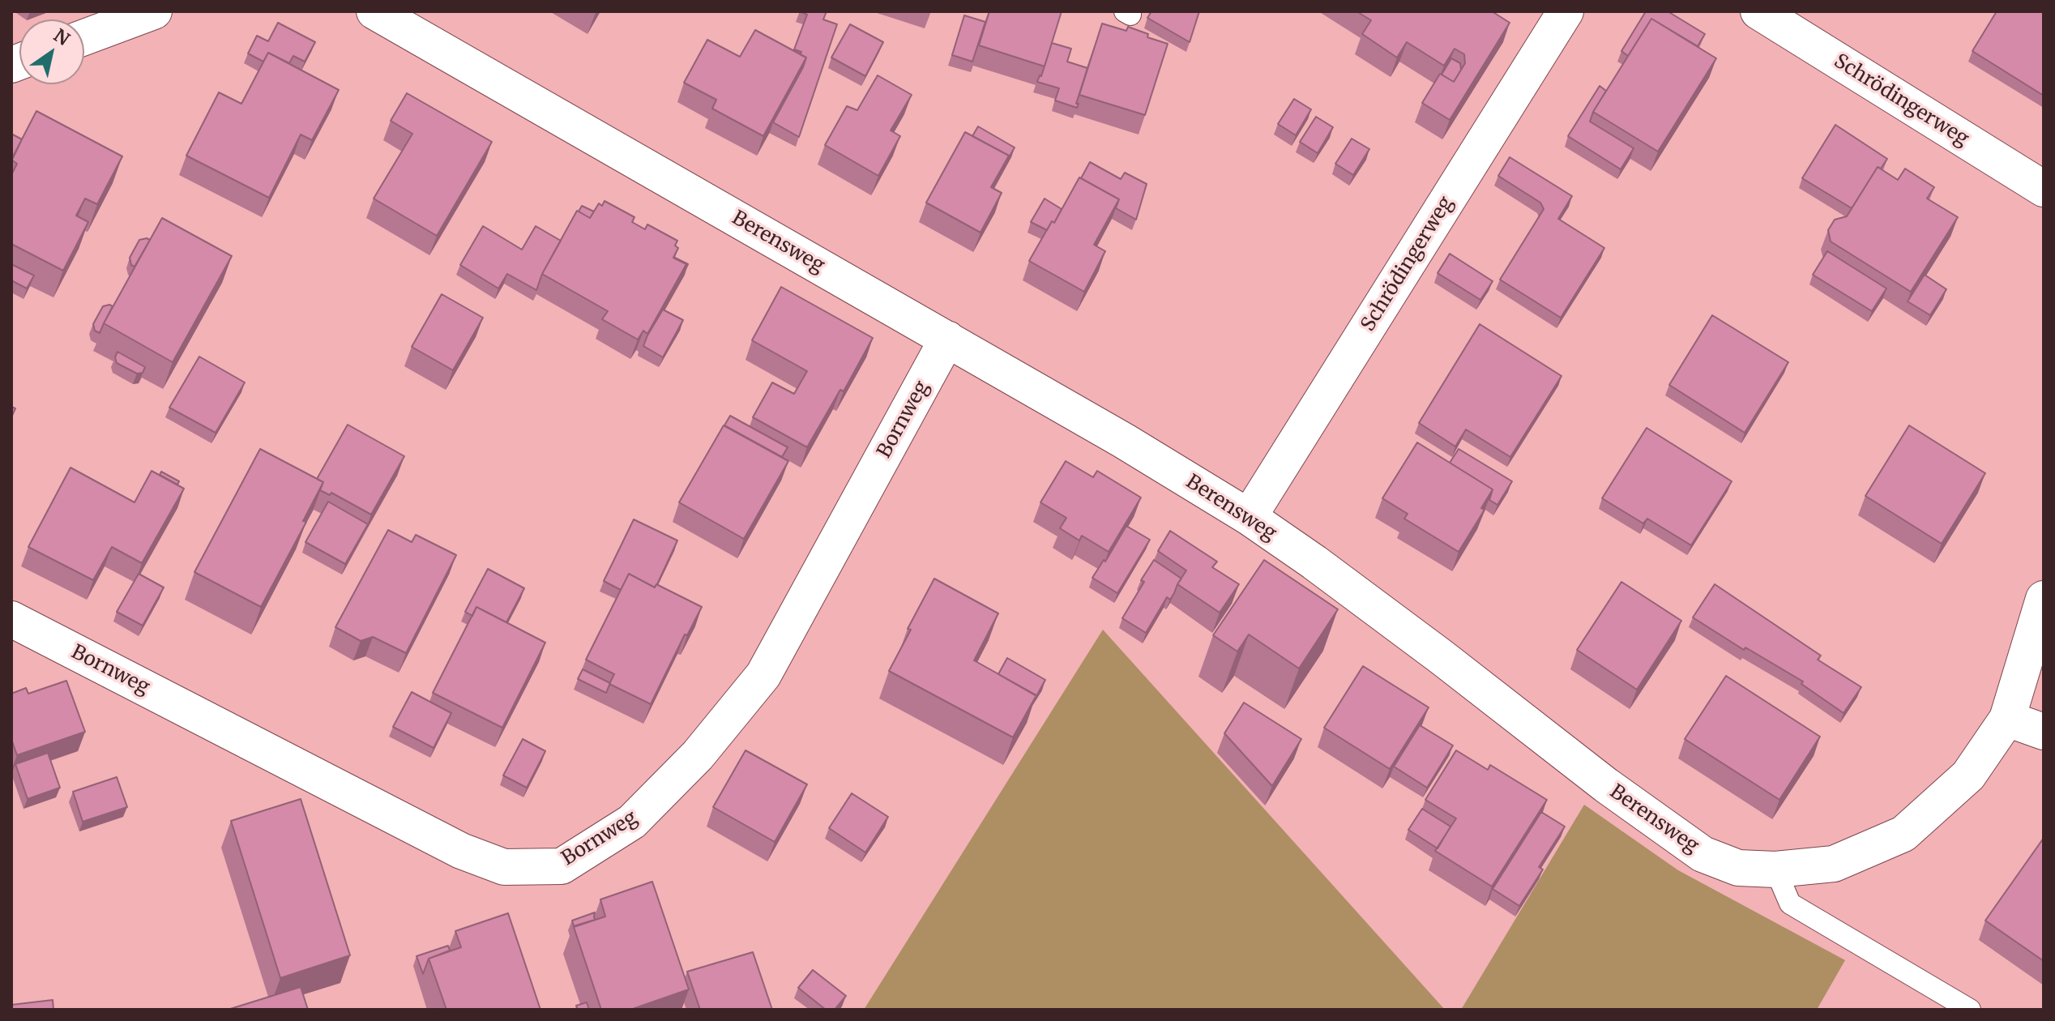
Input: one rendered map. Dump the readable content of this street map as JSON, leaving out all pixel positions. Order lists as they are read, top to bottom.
{
  "streets": {
    "street": ["Schrödingerweg", "Berensweg", "Bornweg"]
  },
  "crossings": [
    ["Schrödingerweg", "Berensweg"],
    ["Berensweg", "Bornweg"]
  ],
  "north": "top right"
}
